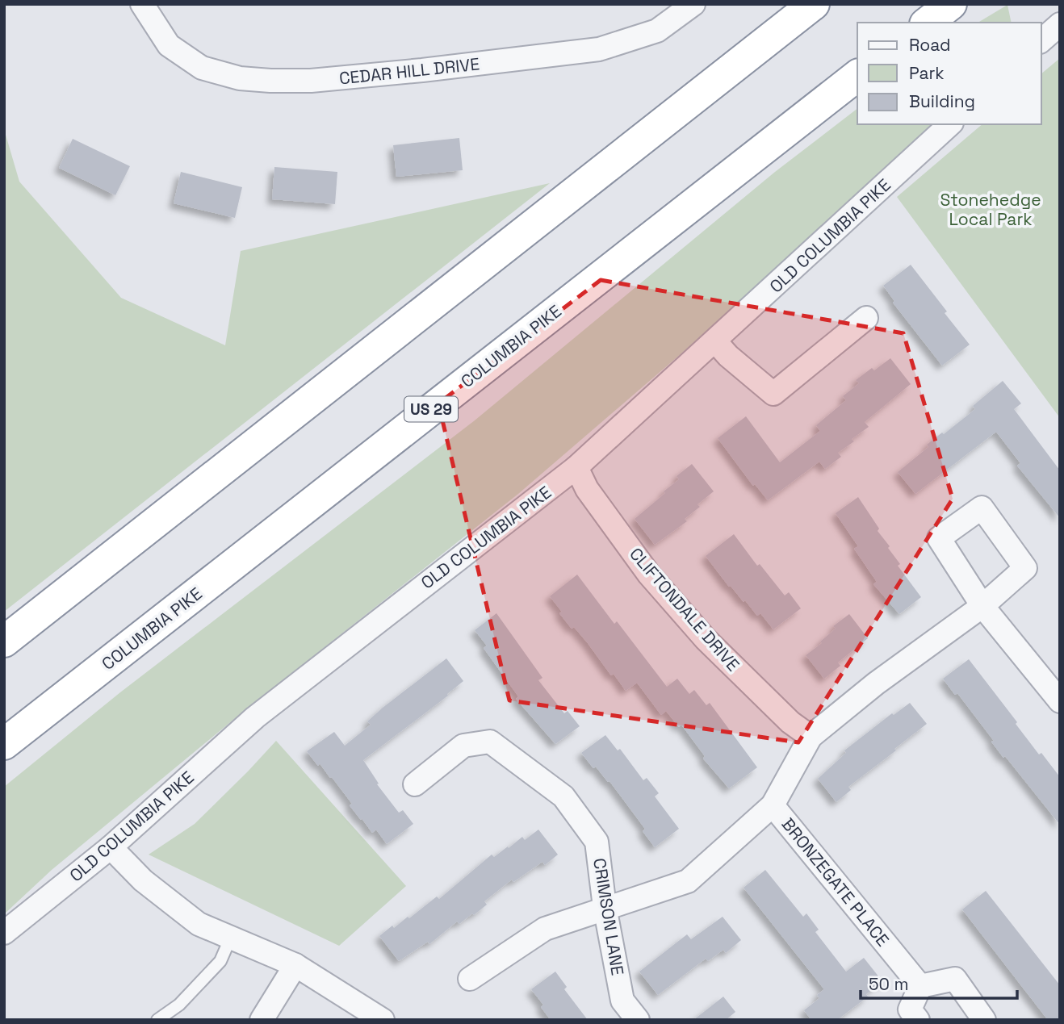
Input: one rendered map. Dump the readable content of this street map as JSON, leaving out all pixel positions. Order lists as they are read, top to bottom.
{
  "streets": {
    "highway": ["COLUMBIA PIKE", "US 29"],
    "street": [
      "CEDAR HILL DRIVE",
      "OLD COLUMBIA PIKE",
      "CLIFTONDALE DRIVE",
      "BRONZEGATE PLACE",
      "CRIMSON LANE"
    ]
  },
  "crossings": [
    ["OLD COLUMBIA PIKE", "CLIFTONDALE DRIVE"]
  ],
  "parks": ["Stonehedge Local Park"],
  "legend": ["Road", "Park", "Building"],
  "scale_bar": "50 m"
}
